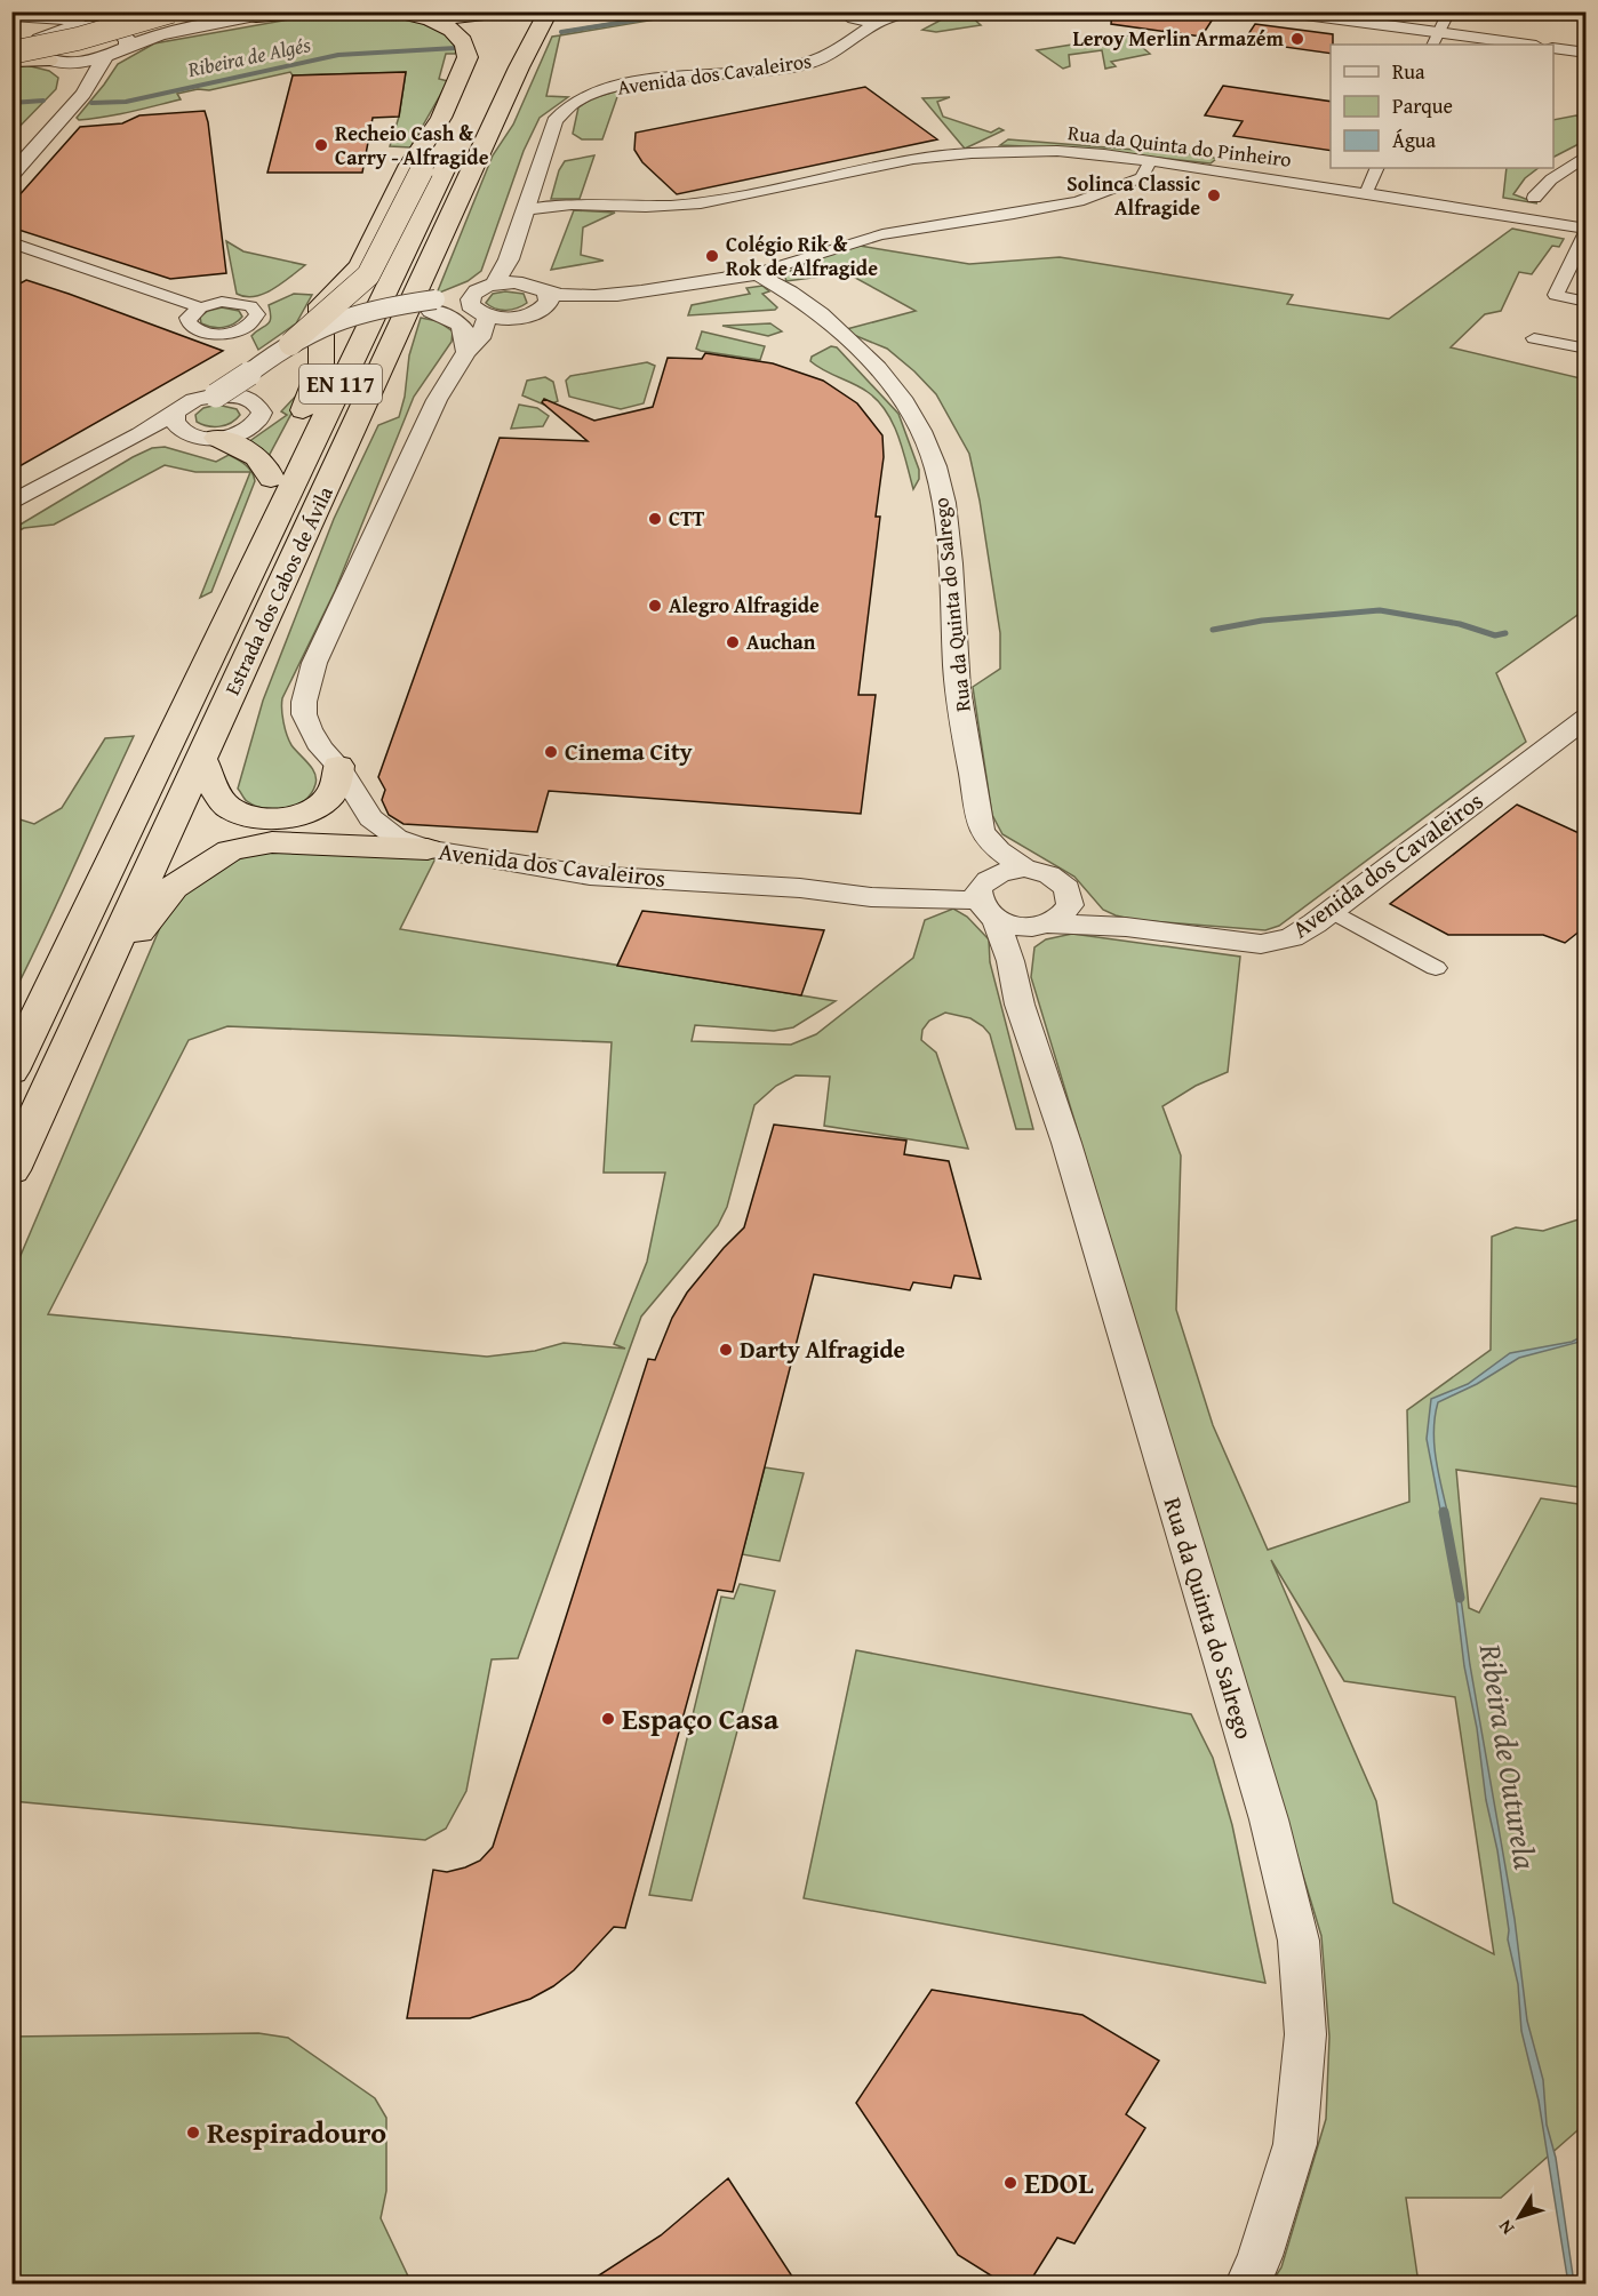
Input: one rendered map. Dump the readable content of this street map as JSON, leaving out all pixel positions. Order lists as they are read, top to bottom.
{
  "streets": {
    "highway": ["EN 117", "Estrada dos Cabos de Ávila"],
    "street": ["Avenida dos Cavaleiros", "Rua da Quinta do Pinheiro", "Rua da Quinta do Salrego"]
  },
  "crossings": [
    ["Avenida dos Cavaleiros", "Rua da Quinta do Pinheiro"],
    ["Avenida dos Cavaleiros", "Rua da Quinta do Salrego"]
  ],
  "water": ["Ribeira de Algés", "Ribeira de Outurela"],
  "places": [
    "Leroy Merlin Armazém",
    "Recheio Cash & Carry - Alfragide",
    "Solinca Classic Alfragide",
    "Colégio Rik & Rok de Alfragide",
    "CTT",
    "Alegro Alfragide",
    "Auchan",
    "Cinema City",
    "Darty Alfragide",
    "Espaço Casa",
    "Respiradouro",
    "EDOL"
  ],
  "legend": ["Rua", "Parque", "Água"],
  "north": "bottom left"
}
